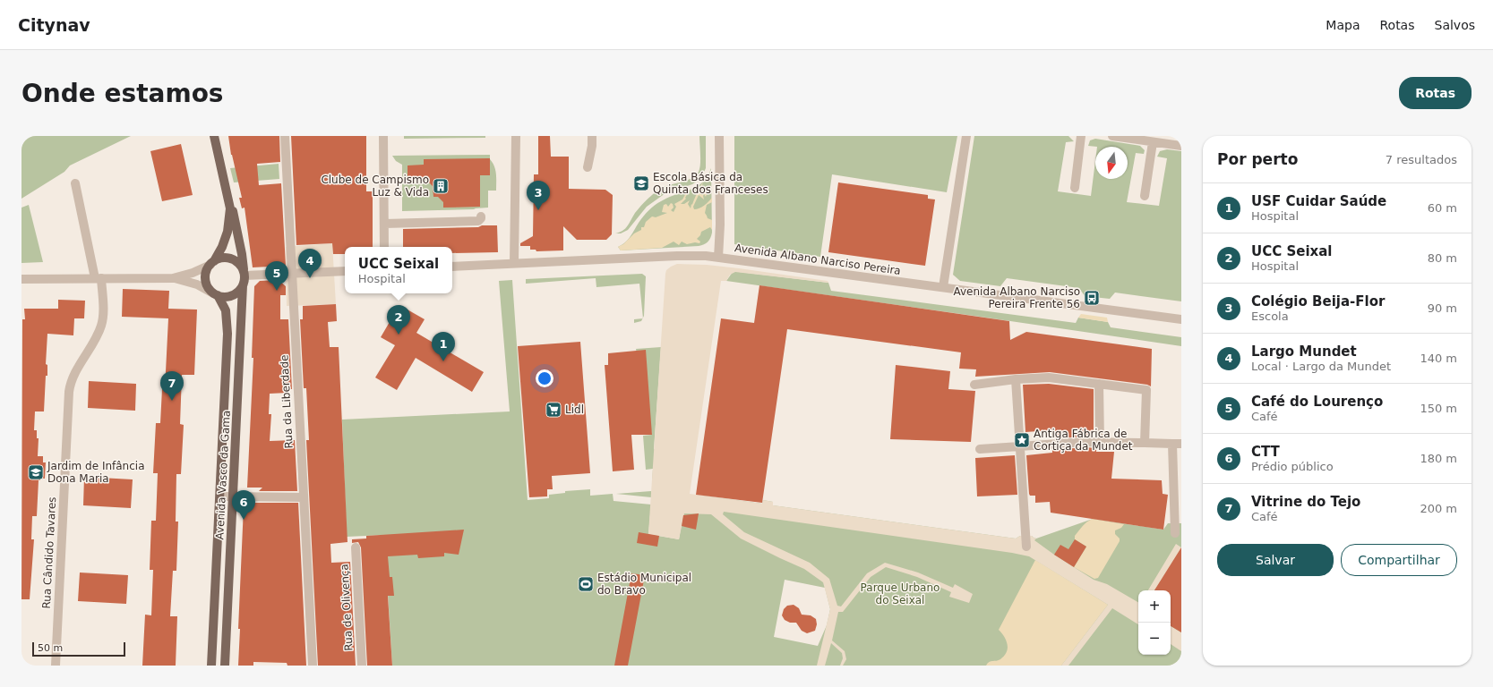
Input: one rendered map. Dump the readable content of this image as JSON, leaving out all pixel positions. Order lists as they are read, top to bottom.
{
  "streets": {
    "main road": ["Avenida Vasco da Gama"],
    "street": [
      "Avenida Albano Narciso Pereira",
      "Rua da Liberdade",
      "Rua Cândido Tavares",
      "Rua de Olivença"
    ]
  },
  "parks": ["Parque Urbano do Seixal"],
  "places": {
    "school or university": ["Escola Básica da Quinta dos Franceses", "Jardim de Infância Dona Maria"],
    "building": ["Clube de Campismo Luz & Vida"],
    "bus stop": ["Avenida Albano Narciso Pereira Frente 56"],
    "supermarket": ["Lidl"],
    "place": ["Antiga Fábrica de Cortiça da Mundet"],
    "sports": ["Estádio Municipal do Bravo"]
  },
  "scale_bar": "50 m",
  "north": "bottom",
  "page": {
    "header": "Citynav",
    "nav": ["Mapa", "Rotas", "Salvos"],
    "buttons": [
      "Rotas",
      ["Salvar", "Compartilhar"]
    ],
    "title": "Onde estamos",
    "heading": ["Por perto", "7 resultados"],
    "pins": [
      "3",
      "4",
      "5",
      "2",
      "1",
      "7",
      "6"
    ],
    "list": [
      {
        "mark": "1",
        "name": "USF Cuidar Saúde",
        "note": "Hospital",
        "value": "60 m"
      },
      {
        "mark": "2",
        "name": "UCC Seixal",
        "note": "Hospital",
        "value": "80 m"
      },
      {
        "mark": "3",
        "name": "Colégio Beija-Flor",
        "note": "Escola",
        "value": "90 m"
      },
      {
        "mark": "4",
        "name": "Largo Mundet",
        "note": "Local · Largo da Mundet",
        "value": "140 m"
      },
      {
        "mark": "5",
        "name": "Café do Lourenço",
        "note": "Café",
        "value": "150 m"
      },
      {
        "mark": "6",
        "name": "CTT",
        "note": "Prédio público",
        "value": "180 m"
      },
      {
        "mark": "7",
        "name": "Vitrine do Tejo",
        "note": "Café",
        "value": "200 m"
      }
    ],
    "popup": ["UCC Seixal", "Hospital"],
    "map_buttons": ["+", "−"],
    "scale": "50 m"
  }
}
